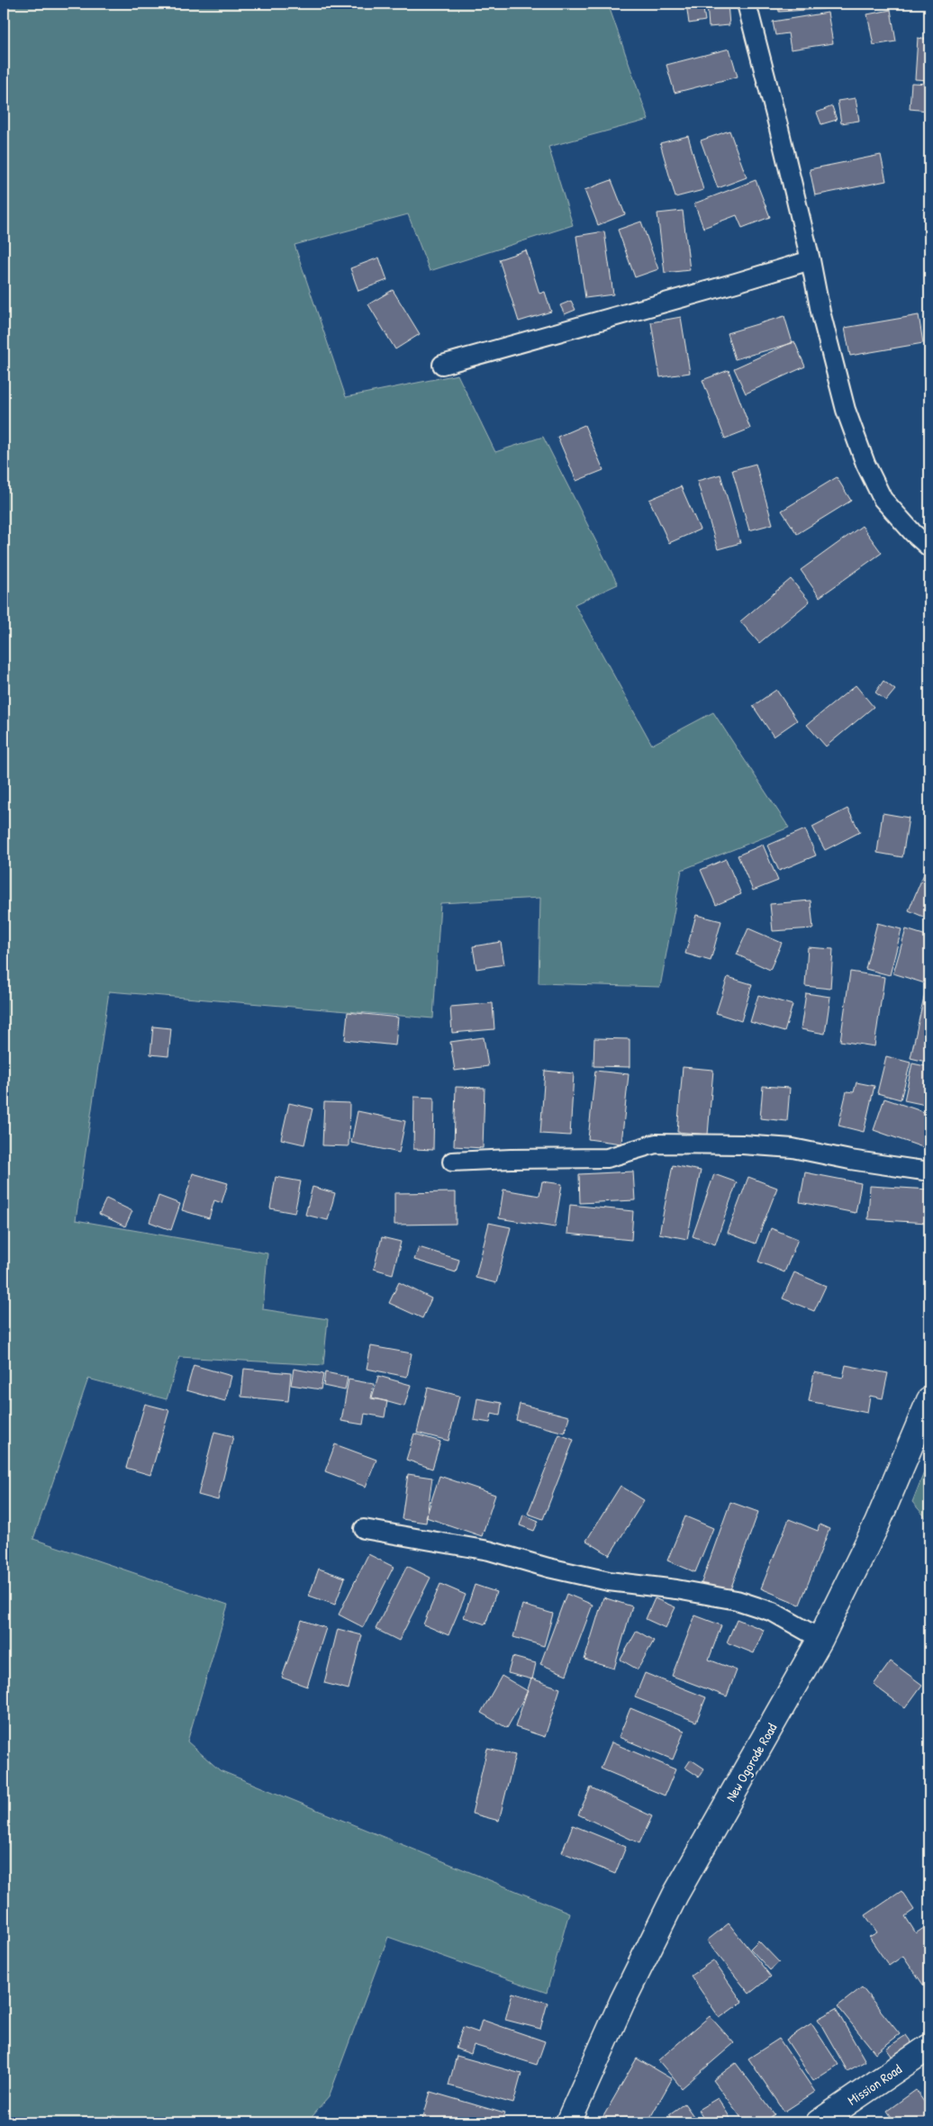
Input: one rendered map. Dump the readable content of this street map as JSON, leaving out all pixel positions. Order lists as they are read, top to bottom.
{
  "streets": {
    "street": ["New Ogorode Road", "Mission Road"]
  }
}
